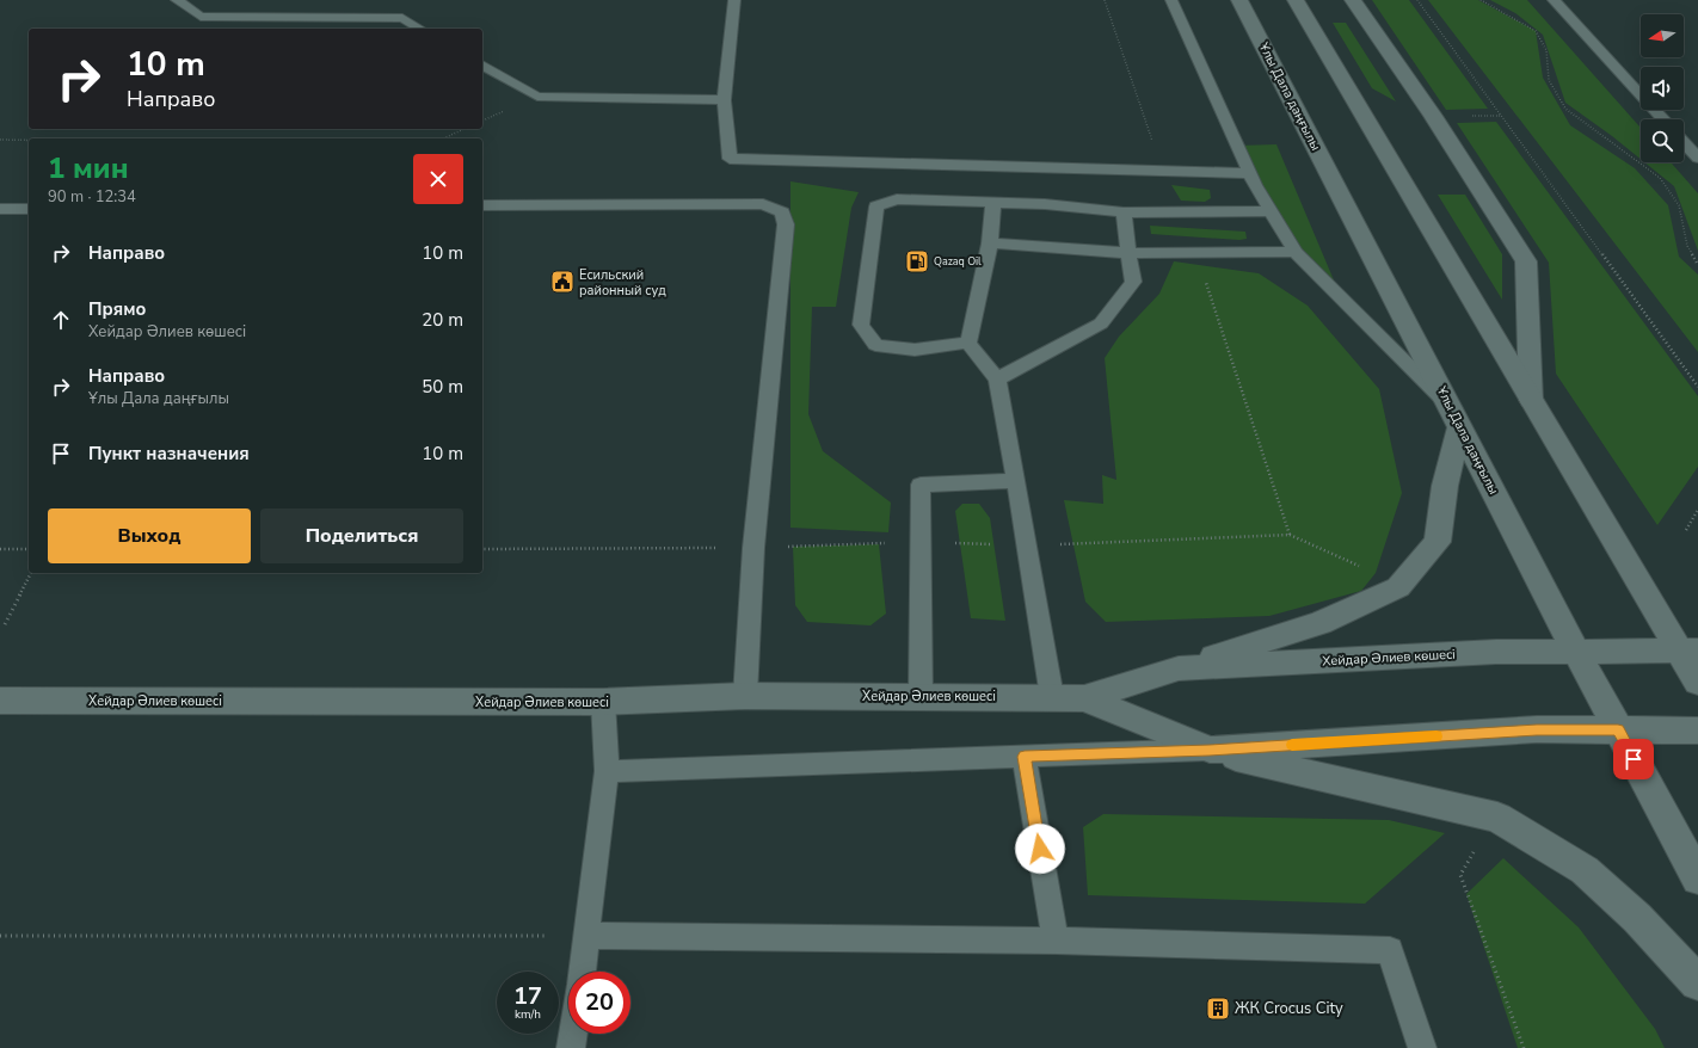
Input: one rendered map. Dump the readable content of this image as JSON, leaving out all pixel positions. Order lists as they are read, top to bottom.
{
  "streets": {
    "main road": ["Ұлы Дала даңғылы", "Хейдар Әлиев көшесі"]
  },
  "crossings": [
    ["Ұлы Дала даңғылы", "Хейдар Әлиев көшесі"]
  ],
  "places": {
    "fuel station": ["Qazaq Oil"],
    "public building": ["Есильский районный суд"],
    "building": ["ЖК Crocus City"]
  },
  "north": "left",
  "page": {
    "turn": ["10 m", "Направо"],
    "heading": ["1 мин", "90 m · 12:34"],
    "list": [
      {
        "name": "Направо",
        "value": "10 m"
      },
      {
        "name": "Прямо",
        "note": "Хейдар Әлиев көшесі",
        "value": "20 m"
      },
      {
        "name": "Направо",
        "note": "Ұлы Дала даңғылы",
        "value": "50 m"
      },
      {
        "name": "Пункт назначения",
        "value": "10 m"
      }
    ],
    "buttons": ["Выход", "Поделиться"],
    "speed": "17 km/h",
    "limit": "20"
  }
}
